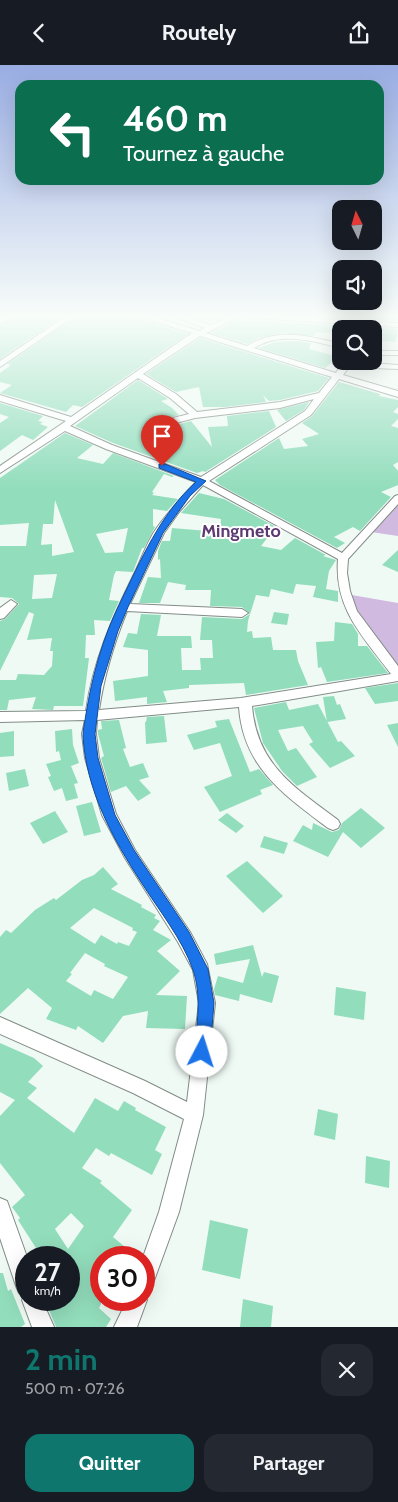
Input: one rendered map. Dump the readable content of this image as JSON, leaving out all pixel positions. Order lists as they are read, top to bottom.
{
  "districts": ["Mingmeto"],
  "north": "top",
  "page": {
    "header": "Routely",
    "turn": ["460 m", "Tournez à gauche"],
    "speed": "27 km/h",
    "limit": "30",
    "heading": ["2 min", "500 m · 07:26"],
    "buttons": ["Quitter", "Partager"]
  }
}
